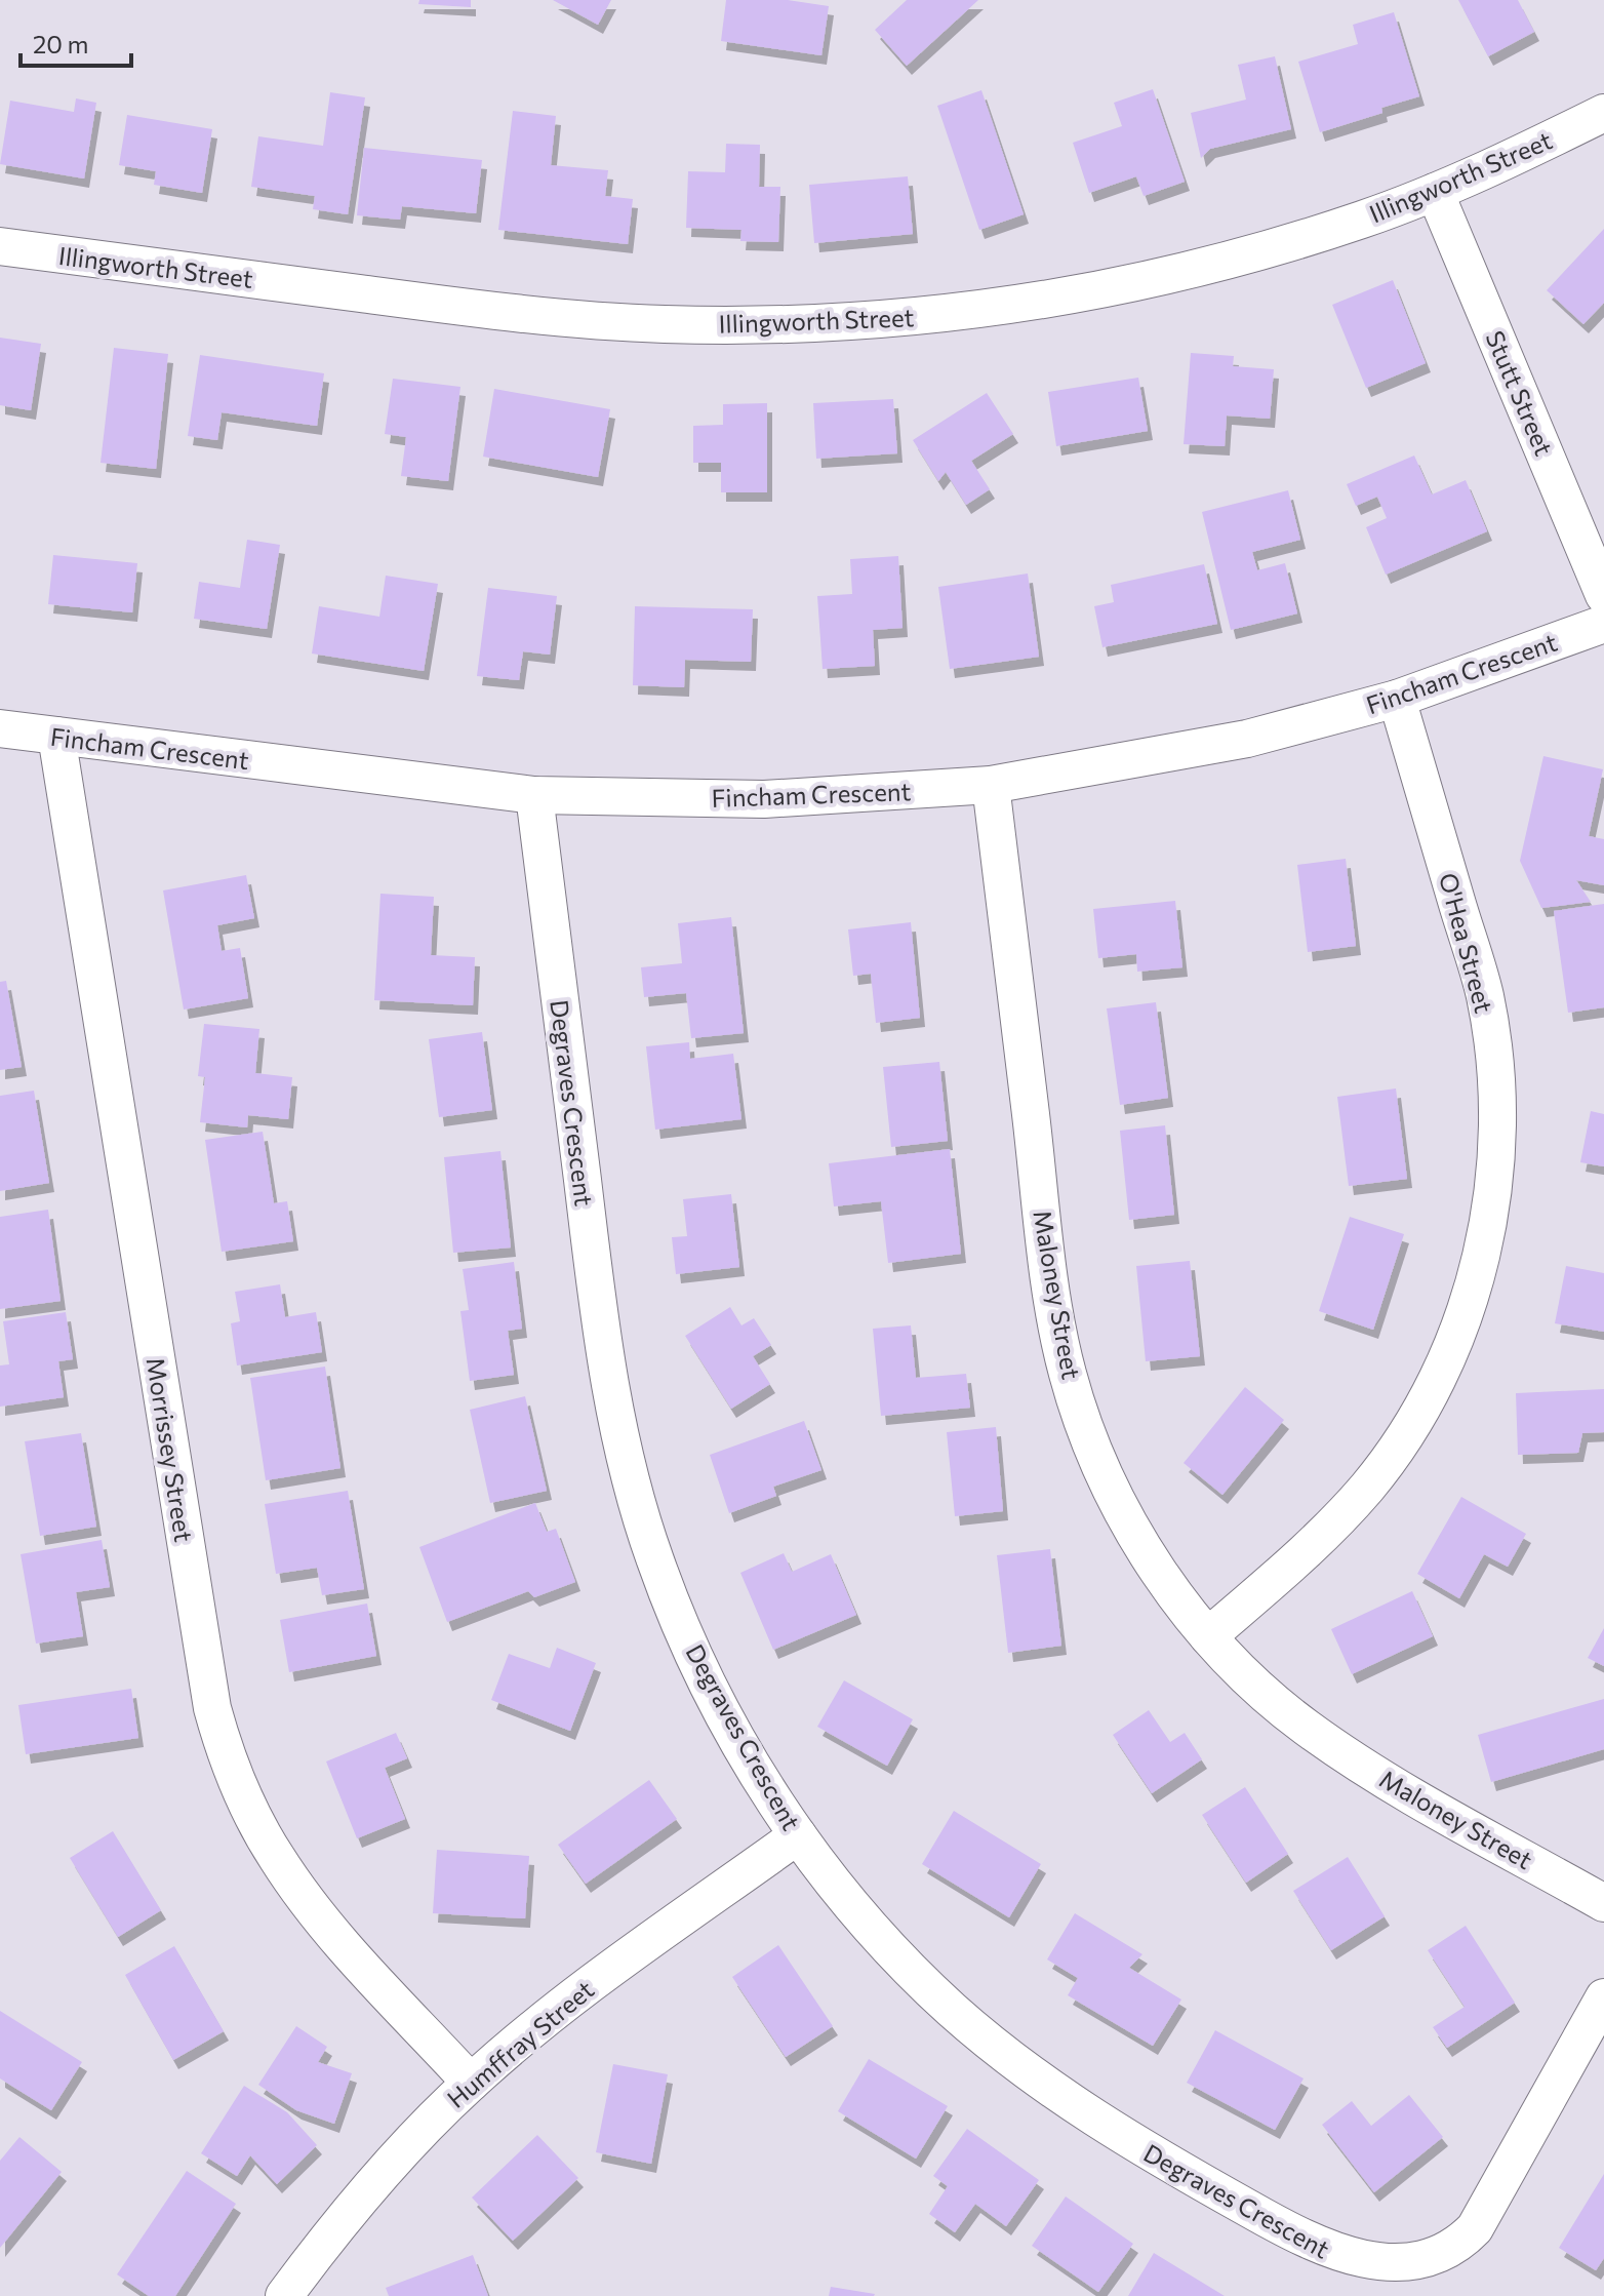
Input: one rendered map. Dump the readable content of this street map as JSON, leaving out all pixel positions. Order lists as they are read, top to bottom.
{
  "streets": {
    "street": [
      "Illingworth Street",
      "Stutt Street",
      "Fincham Crescent",
      "O'Hea Street",
      "Degraves Crescent",
      "Maloney Street",
      "Morrissey Street",
      "Humffray Street"
    ]
  },
  "crossings": [
    ["Illingworth Street", "Stutt Street"],
    ["Fincham Crescent", "O'Hea Street"],
    ["Fincham Crescent", "Degraves Crescent"],
    ["Fincham Crescent", "Maloney Street"],
    ["Fincham Crescent", "Morrissey Street"],
    ["O'Hea Street", "Maloney Street"],
    ["Degraves Crescent", "Humffray Street"],
    ["Morrissey Street", "Humffray Street"]
  ],
  "scale_bar": "20 m"
}
